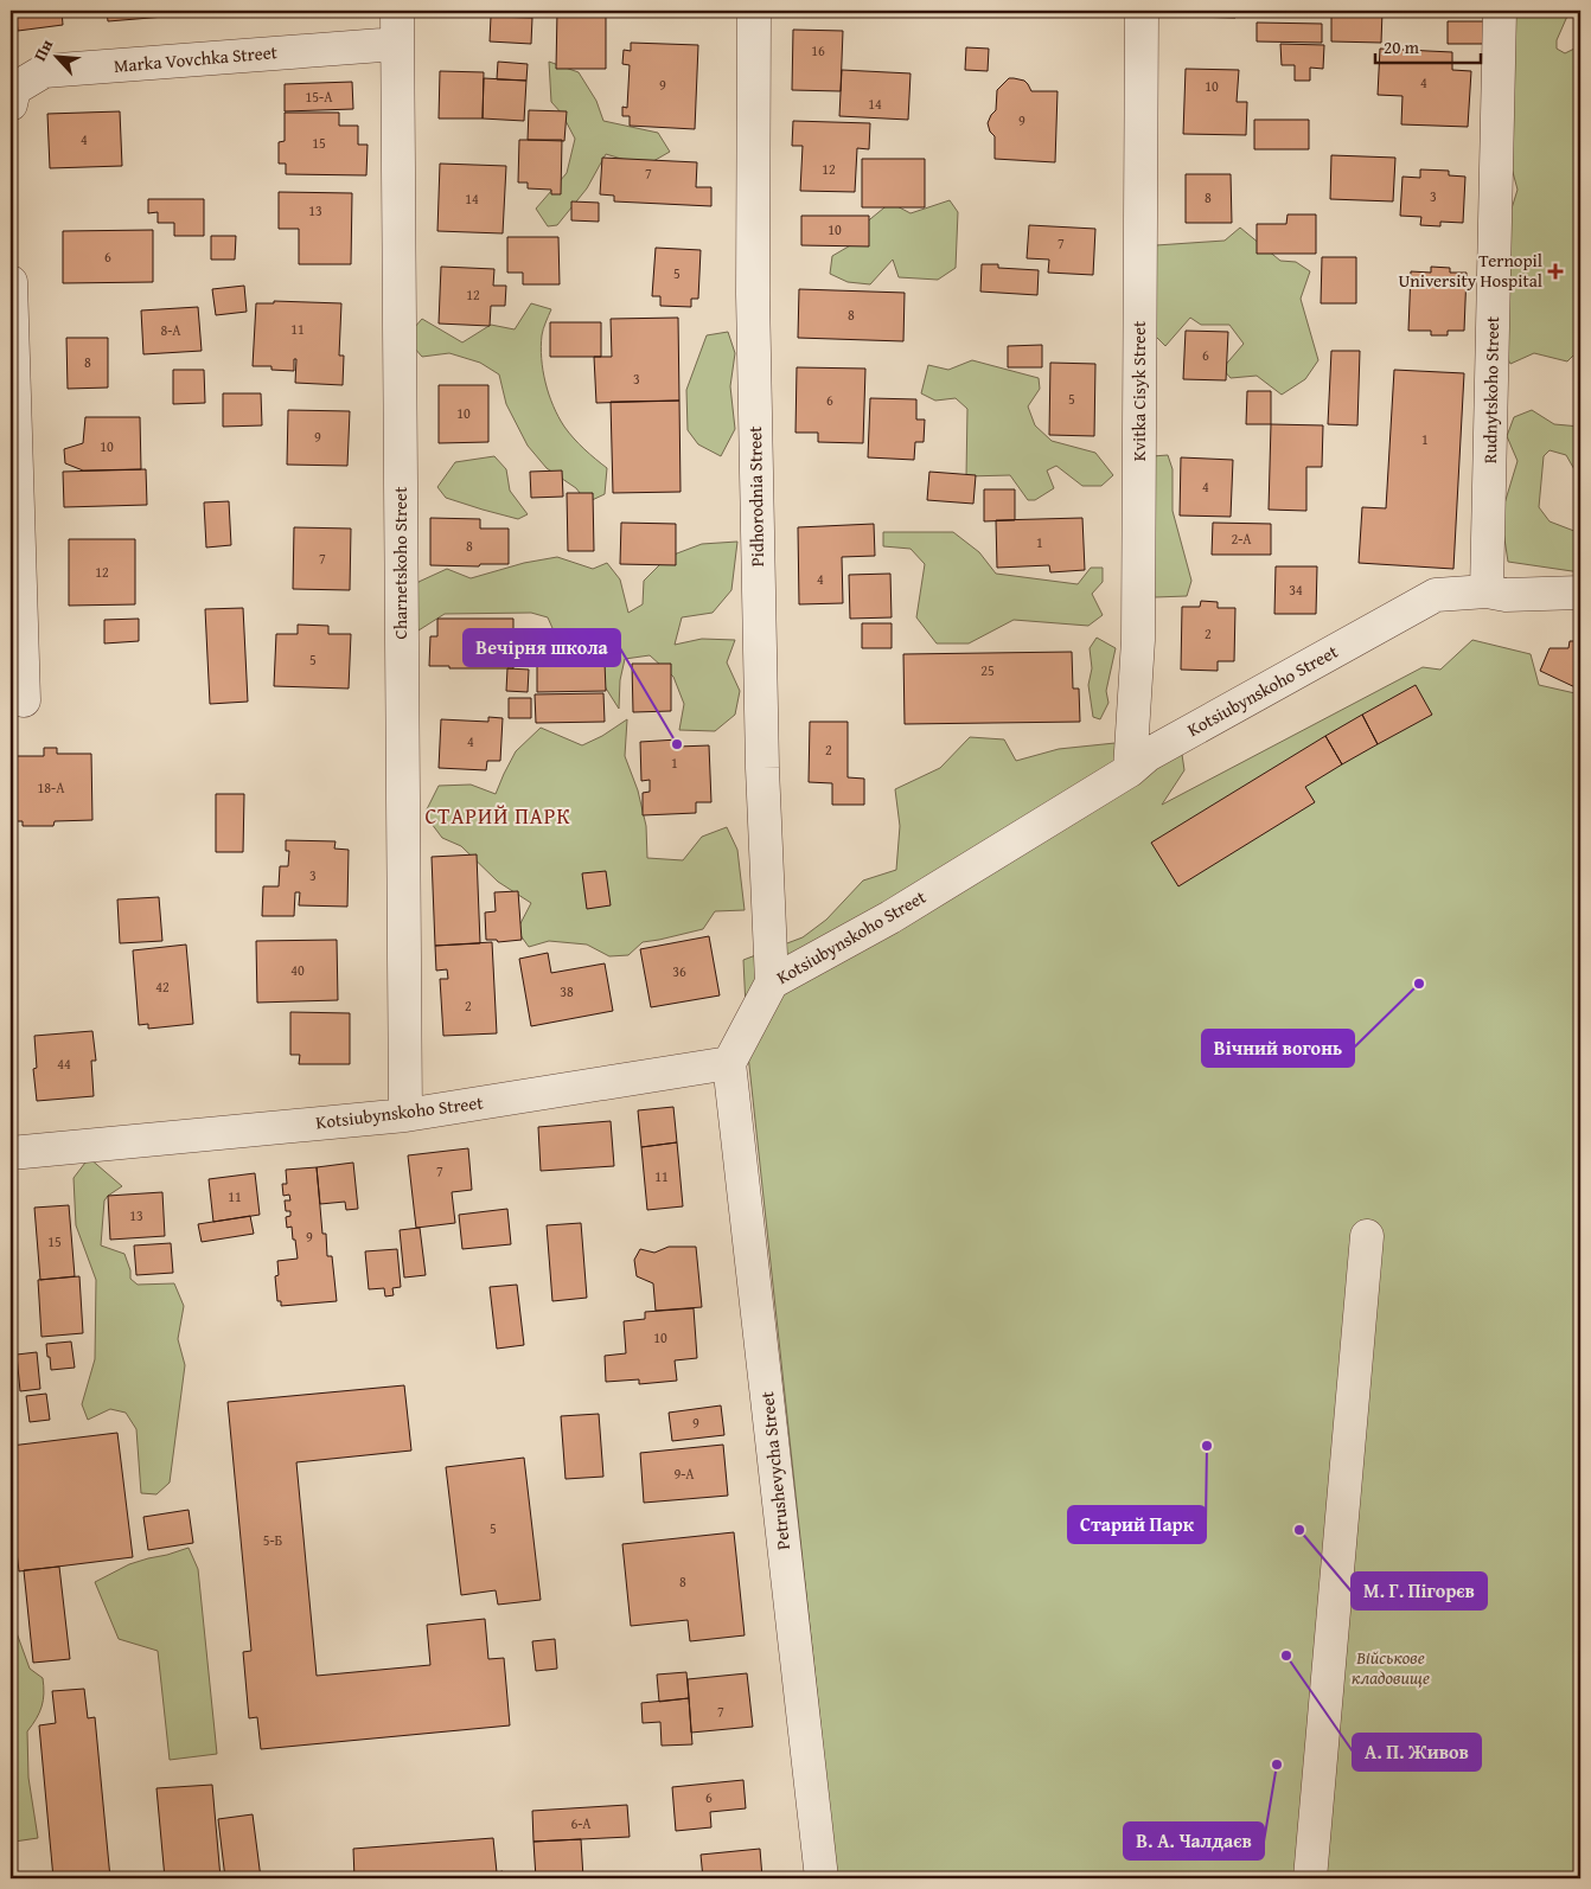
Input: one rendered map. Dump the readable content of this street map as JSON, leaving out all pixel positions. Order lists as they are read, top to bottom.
{
  "streets": {
    "street": [
      "Marka Vovchka Street",
      "Rudnytskoho Street",
      "Kvitka Cisyk Street",
      "Pidhorodnia Street",
      "Charnetskoho Street",
      "Kotsiubynskoho Street",
      "Petrushevycha Street"
    ]
  },
  "crossings": [
    ["Marka Vovchka Street", "Charnetskoho Street"],
    ["Rudnytskoho Street", "Kotsiubynskoho Street"],
    ["Kvitka Cisyk Street", "Kotsiubynskoho Street"],
    ["Pidhorodnia Street", "Kotsiubynskoho Street"],
    ["Charnetskoho Street", "Kotsiubynskoho Street"],
    ["Kotsiubynskoho Street", "Petrushevycha Street"]
  ],
  "districts": ["СТАРИЙ ПАРК"],
  "parks": ["Військове кладовище"],
  "places": {
    "health": ["Ternopil University Hospital"],
    "other": [
      "Вечірня школа",
      "Вічний вогонь",
      "Старий Парк",
      "М. Г. Пігорєв",
      "А. П. Живов",
      "В. А. Чалдаєв"
    ]
  },
  "house_numbers": [
    "16",
    "4",
    "9",
    "10",
    "15-А",
    "14",
    "9",
    "4",
    "15",
    "12",
    "7",
    "3",
    "8",
    "14",
    "13",
    "10",
    "7",
    "6",
    "5",
    "12",
    "8",
    "11",
    "8-А",
    "6",
    "8",
    "3",
    "5",
    "6",
    "10",
    "9",
    "1",
    "10",
    "4",
    "2-А",
    "1",
    "8",
    "7",
    "12",
    "4",
    "34",
    "2",
    "5",
    "25",
    "4",
    "2",
    "1",
    "18-А",
    "3",
    "40",
    "36",
    "42",
    "38",
    "2",
    "44",
    "7",
    "11",
    "11",
    "13",
    "9",
    "15",
    "10",
    "9",
    "9-А",
    "5",
    "5-Б",
    "8",
    "7",
    "6",
    "6-А"
  ],
  "scale_bar": "20 m",
  "north": "top left"
}
